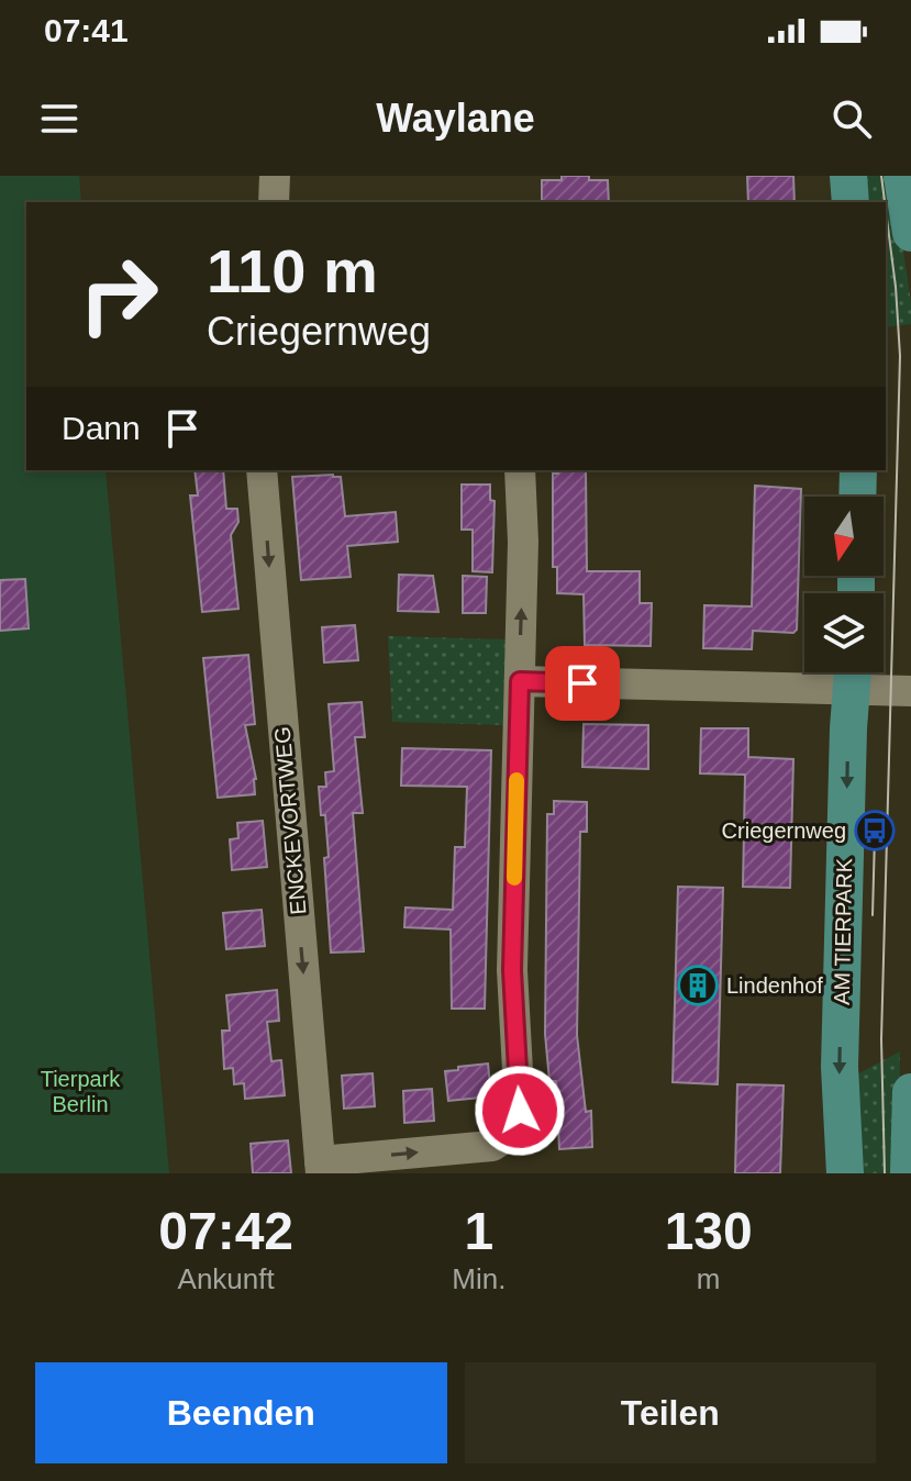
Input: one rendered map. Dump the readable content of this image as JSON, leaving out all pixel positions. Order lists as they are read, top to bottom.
{
  "streets": {
    "main road": ["AM TIERPARK"],
    "street": ["ENCKEVORTWEG"]
  },
  "one_way": ["AM TIERPARK"],
  "parks": ["Tierpark Berlin"],
  "places": {
    "bus stop": ["Criegernweg"],
    "building": ["Lindenhof"]
  },
  "north": "bottom",
  "page": {
    "status": "07:41",
    "header": "Waylane",
    "turn": ["110 m", "Criegernweg"],
    "then": "Dann",
    "eta": [
      "07:42",
      "Ankunft",
      "1",
      "Min.",
      "130",
      "m"
    ],
    "buttons": ["Beenden", "Teilen"]
  }
}
